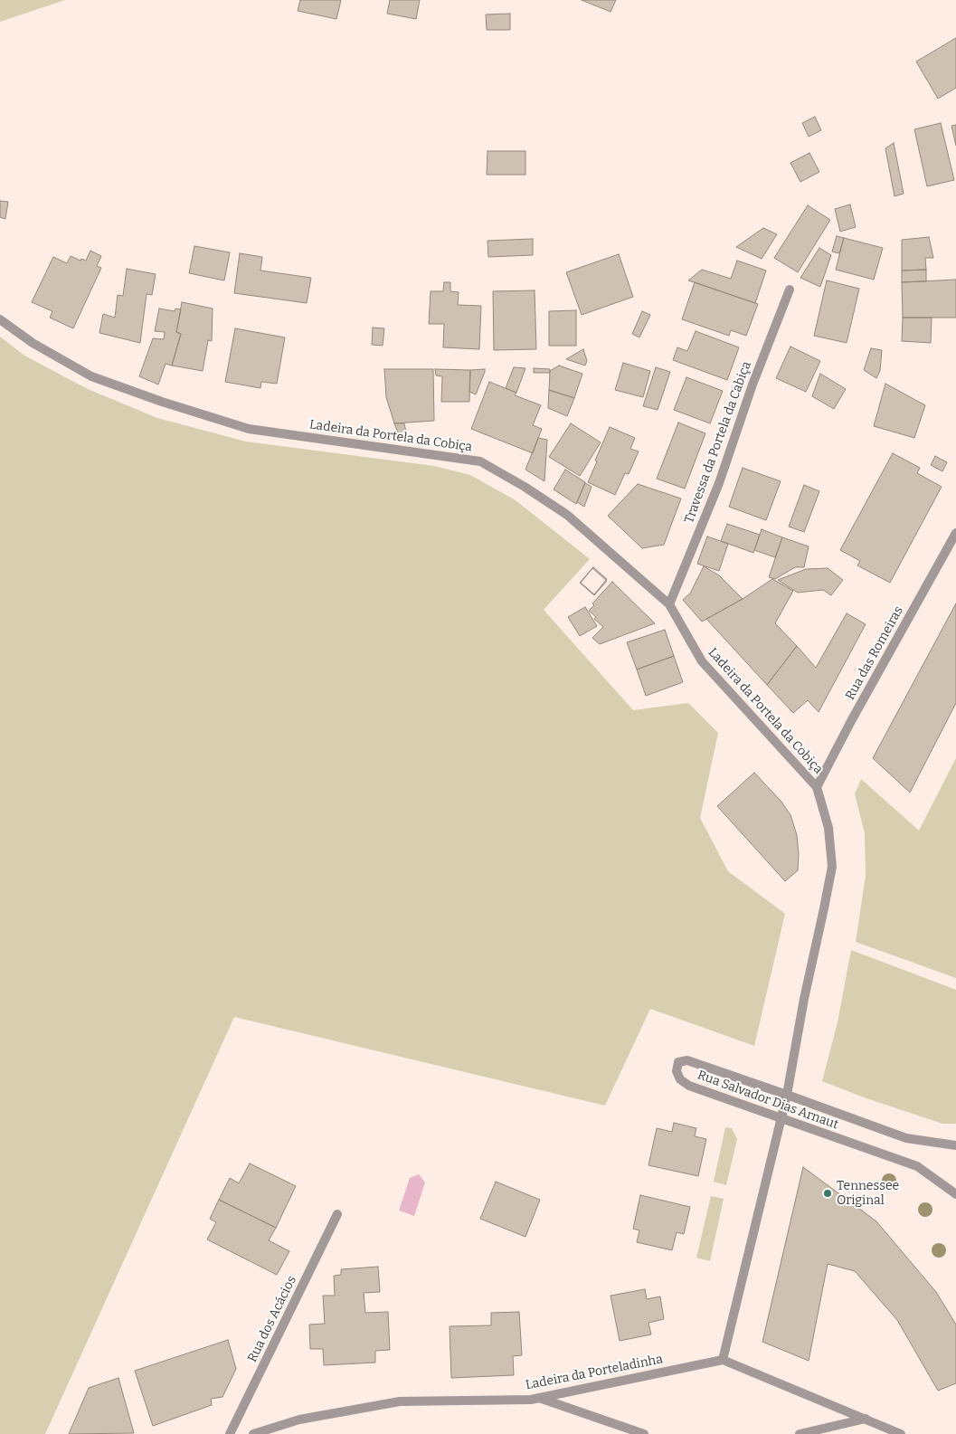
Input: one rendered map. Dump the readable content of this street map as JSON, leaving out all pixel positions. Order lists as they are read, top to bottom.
{
  "streets": {
    "street": [
      "Ladeira da Portela da Cobiça",
      "Travessa da Portela da Cabiça",
      "Rua das Romeiras",
      "Rua Salvador Dias Arnaut",
      "Rua dos Acácios",
      "Ladeira da Porteladinha"
    ]
  },
  "crossings": [
    ["Ladeira da Portela da Cobiça", "Travessa da Portela da Cabiça"],
    ["Ladeira da Portela da Cobiça", "Rua das Romeiras"],
    ["Ladeira da Portela da Cobiça", "Rua Salvador Dias Arnaut"],
    ["Ladeira da Portela da Cobiça", "Ladeira da Porteladinha"]
  ],
  "places": ["Tennessee Original"]
}
